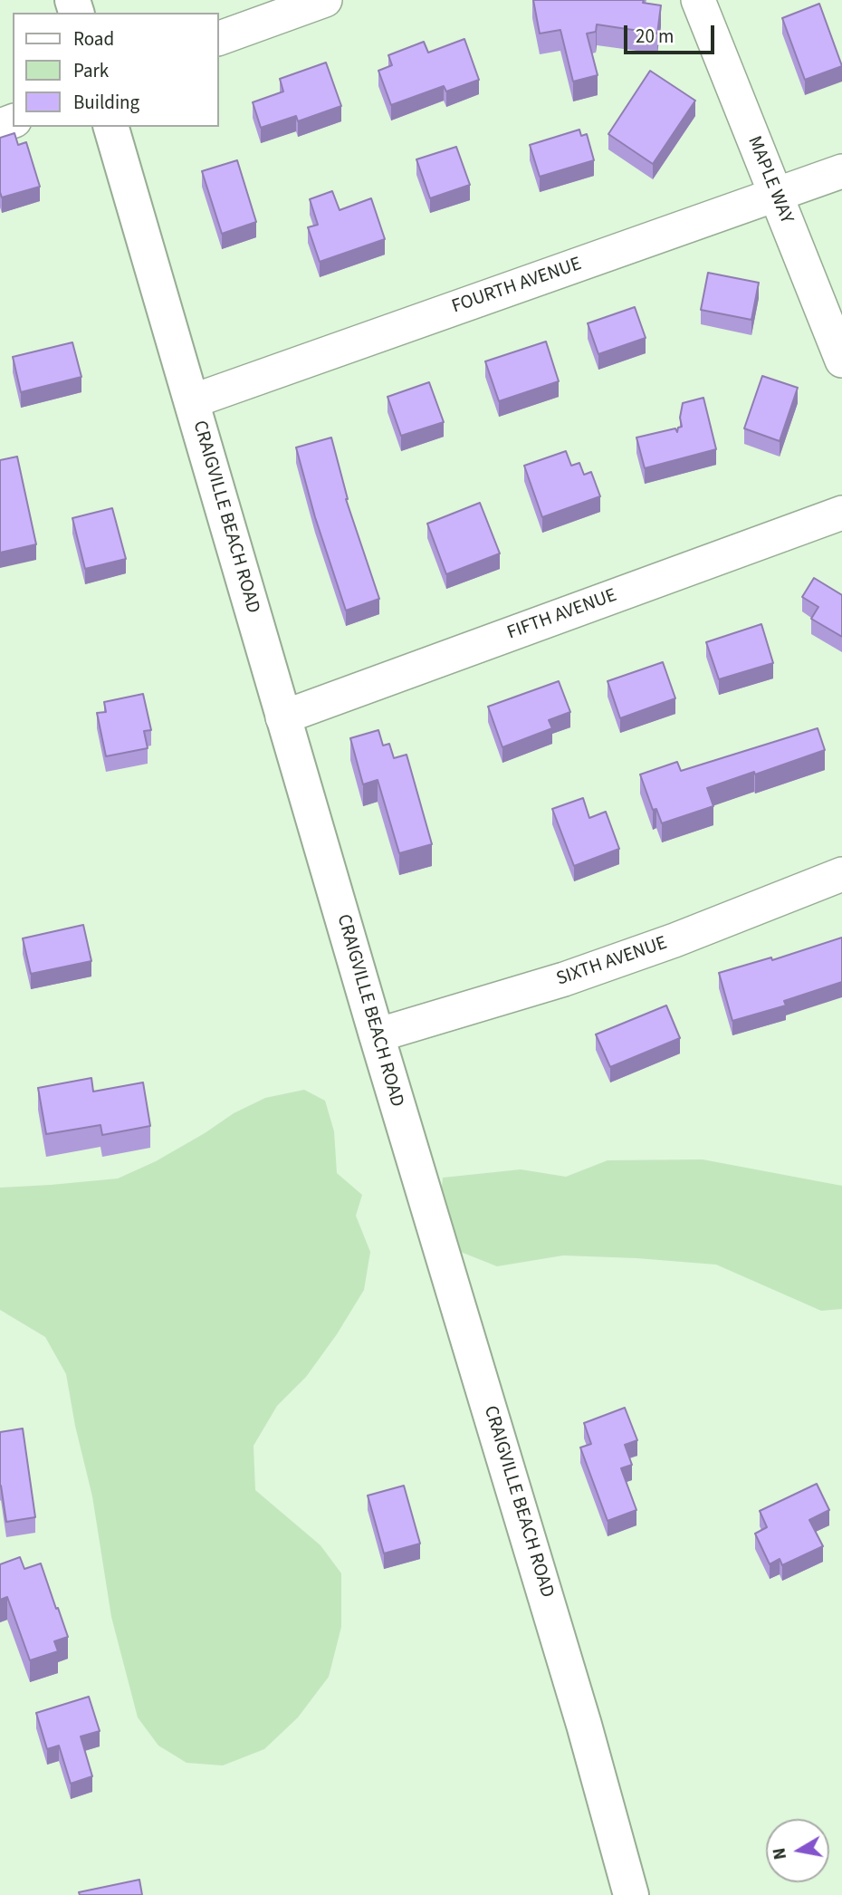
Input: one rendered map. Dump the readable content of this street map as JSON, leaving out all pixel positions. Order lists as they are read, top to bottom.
{
  "streets": {
    "main road": ["CRAIGVILLE BEACH ROAD"],
    "street": [
      "MAPLE WAY",
      "FOURTH AVENUE",
      "FIFTH AVENUE",
      "SIXTH AVENUE"
    ]
  },
  "crossings": [
    ["MAPLE WAY", "FOURTH AVENUE"],
    ["FOURTH AVENUE", "CRAIGVILLE BEACH ROAD"],
    ["CRAIGVILLE BEACH ROAD", "FIFTH AVENUE"],
    ["CRAIGVILLE BEACH ROAD", "SIXTH AVENUE"]
  ],
  "legend": ["Road", "Park", "Building"],
  "scale_bar": "20 m",
  "north": "left"
}
